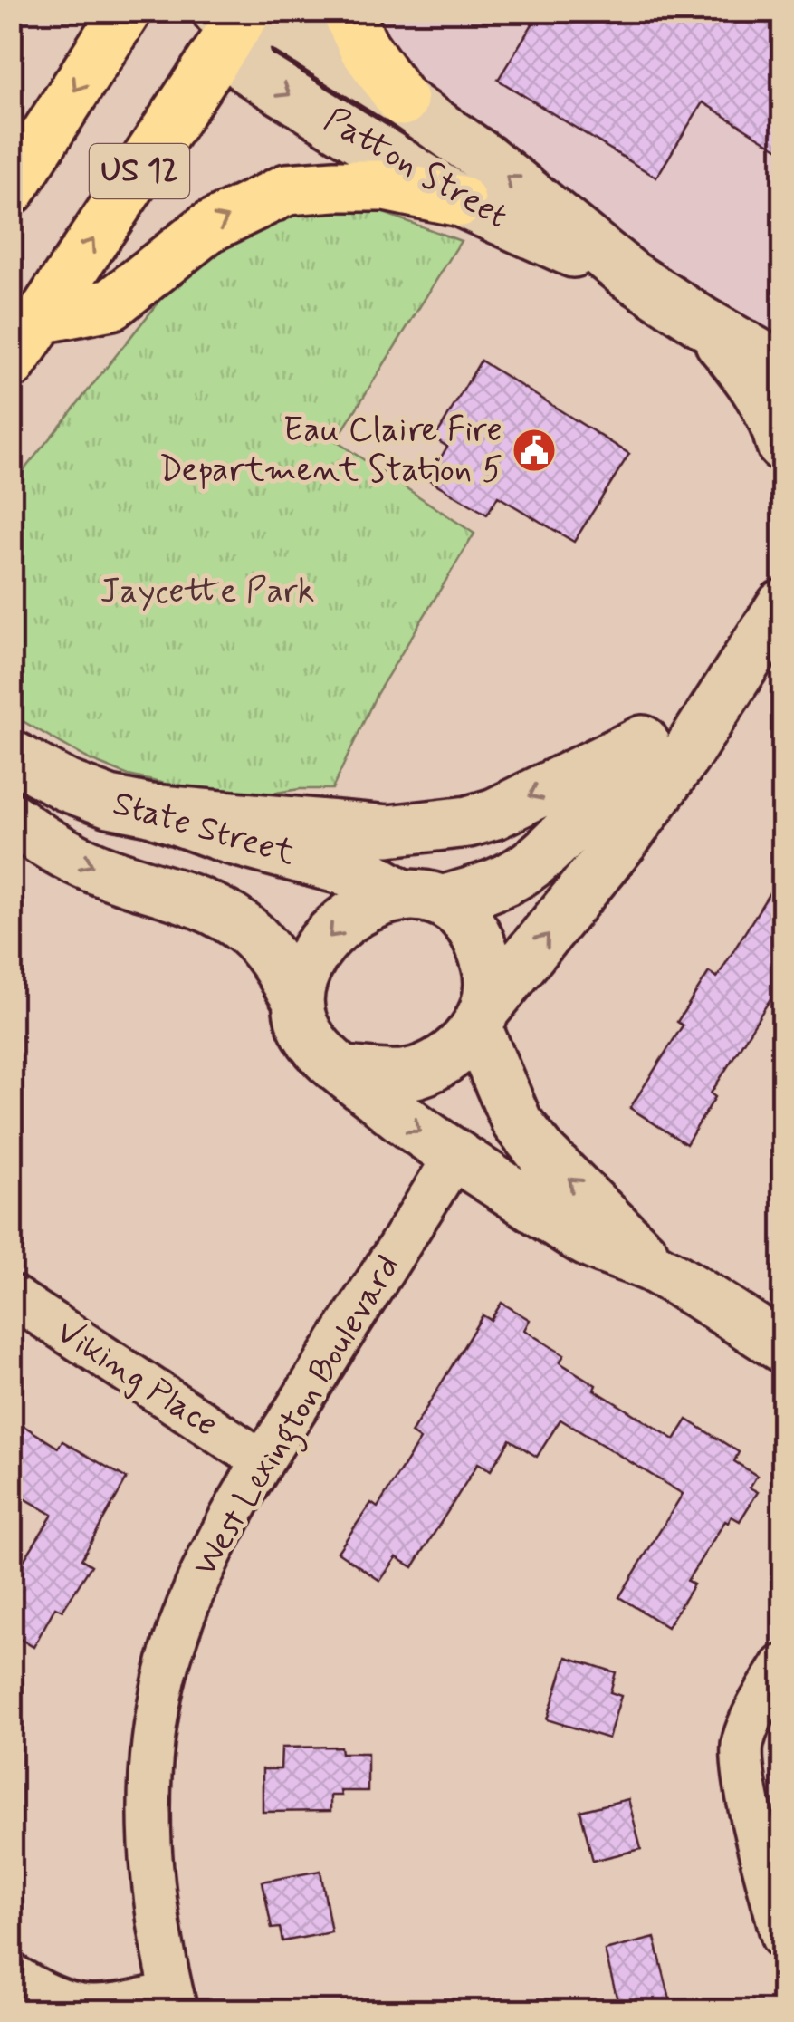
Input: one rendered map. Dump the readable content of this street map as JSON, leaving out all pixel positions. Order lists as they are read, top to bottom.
{
  "streets": {
    "main road": ["Patton Street", "US 12", "State Street"],
    "street": ["Viking Place", "West Lexington Boulevard"]
  },
  "crossings": [
    ["Patton Street", "US 12"],
    ["Viking Place", "West Lexington Boulevard"]
  ],
  "parks": ["Jaycette Park"],
  "places": {
    "public building": ["Eau Claire Fire Department Station 5"]
  }
}
